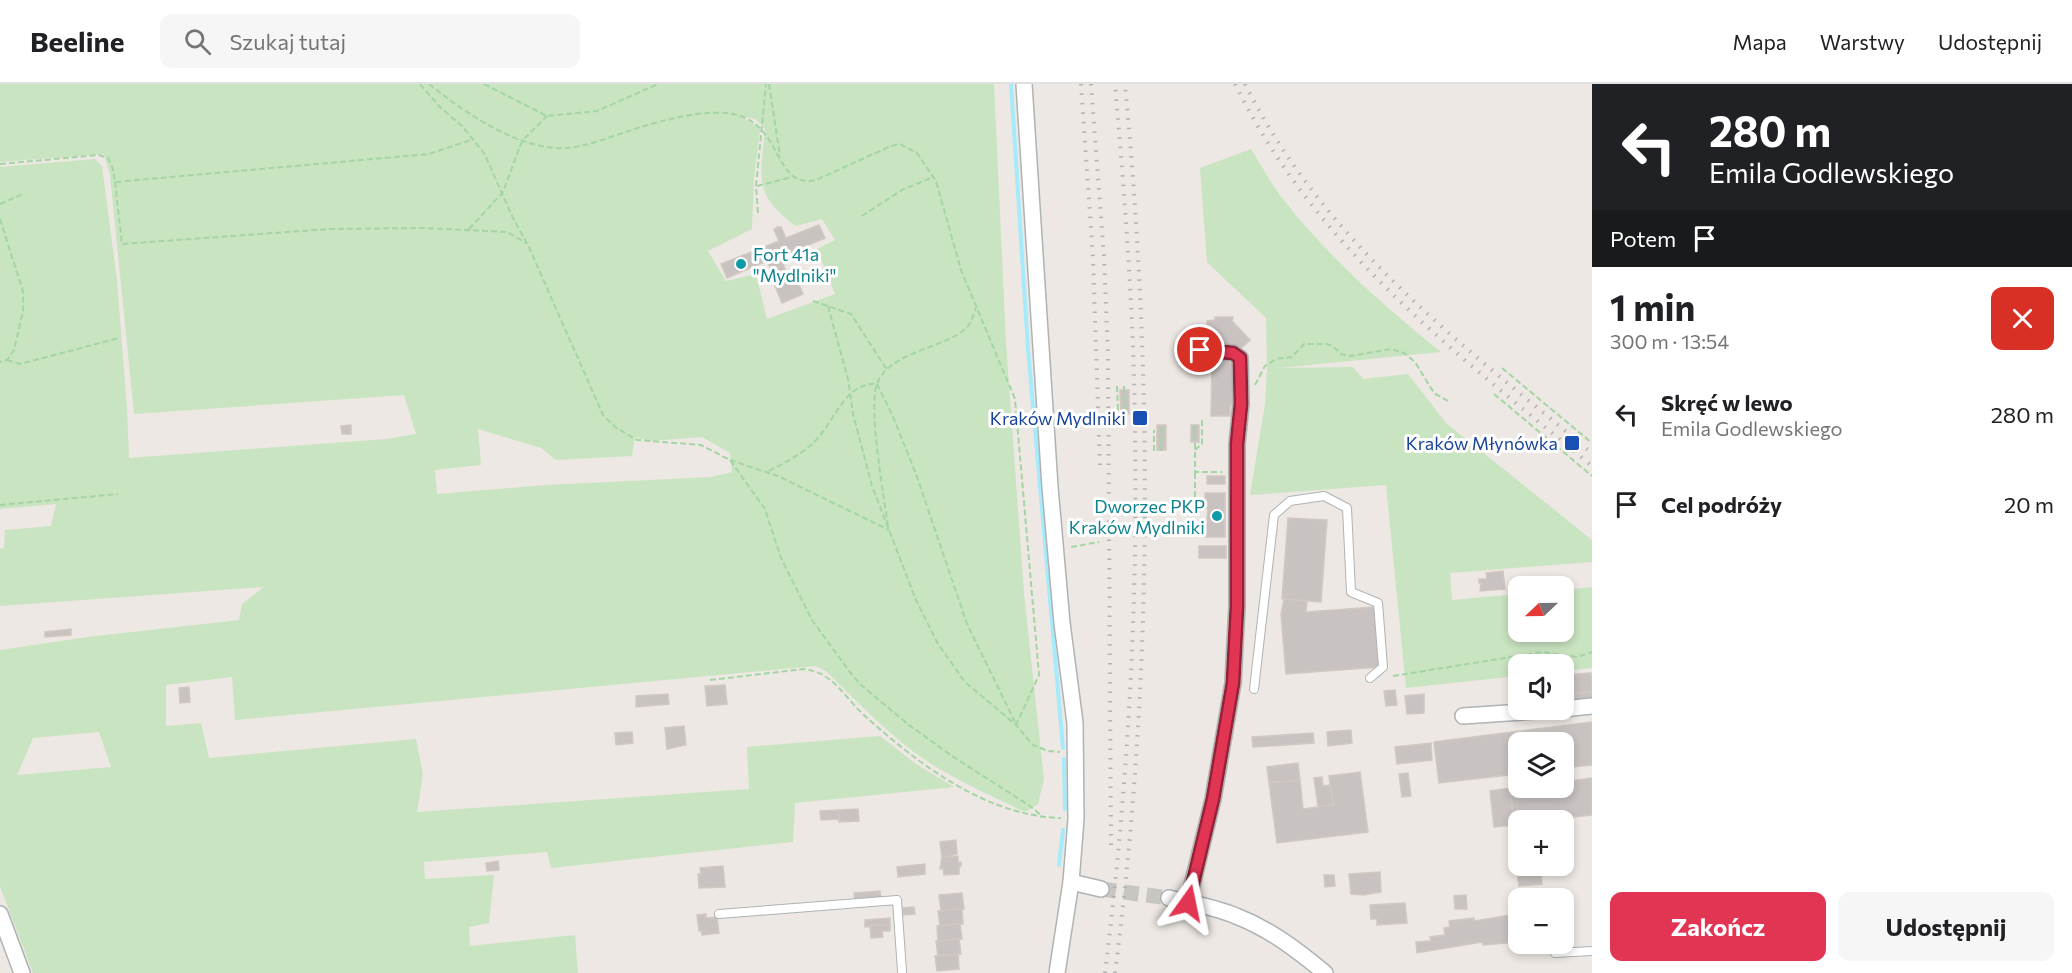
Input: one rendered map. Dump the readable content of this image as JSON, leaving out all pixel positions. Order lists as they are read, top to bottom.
{
  "places": {
    "other": ["Fort 41a \"Mydlniki\"", "Dworzec PKP Kraków Mydlniki"],
    "transit": ["Kraków Mydlniki", "Kraków Młynówka"]
  },
  "north": "left",
  "page": {
    "header": "Beeline",
    "search": "Szukaj tutaj",
    "nav": ["Mapa", "Warstwy", "Udostępnij"],
    "turn": ["280 m", "Emila Godlewskiego"],
    "then": "Potem",
    "heading": ["1 min", "300 m · 13:54"],
    "list": [
      {
        "name": "Skręć w lewo",
        "note": "Emila Godlewskiego",
        "value": "280 m"
      },
      {
        "name": "Cel podróży",
        "value": "20 m"
      }
    ],
    "map_buttons": ["+", "−"],
    "buttons": ["Zakończ", "Udostępnij"]
  }
}
